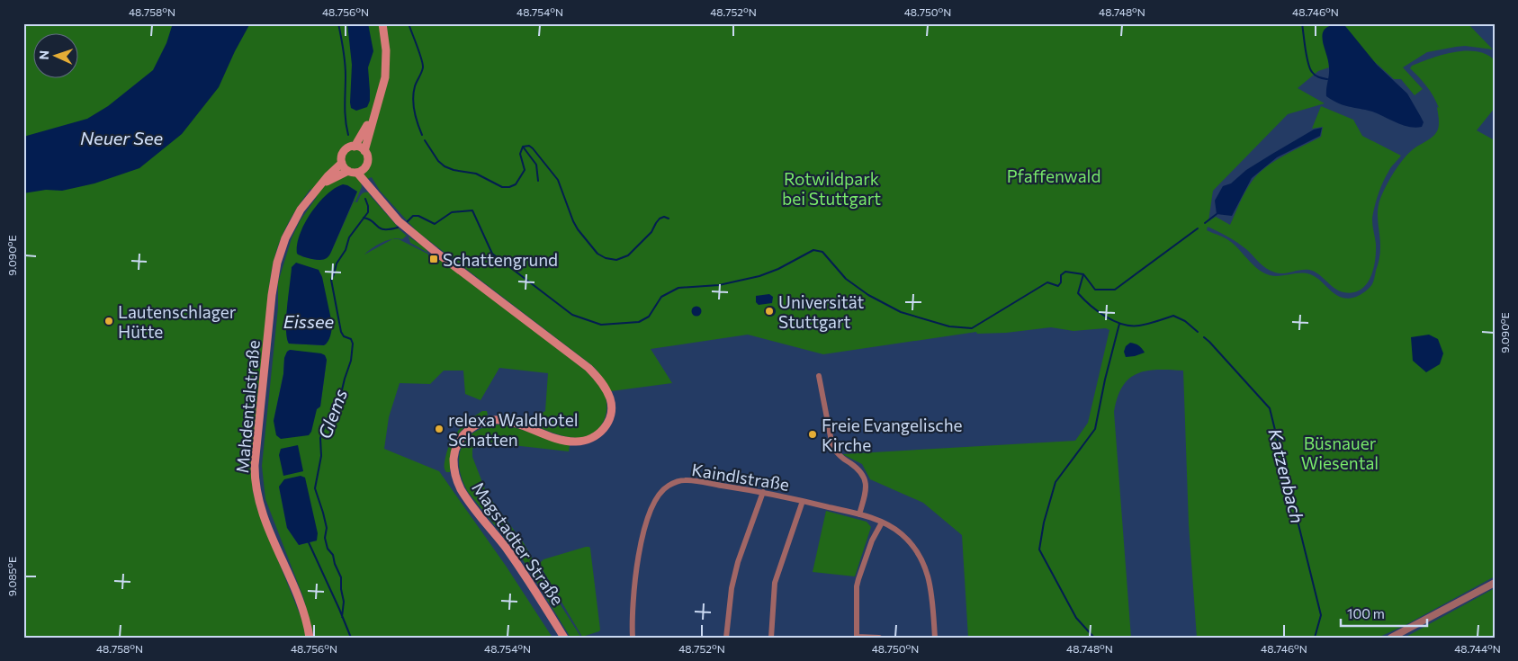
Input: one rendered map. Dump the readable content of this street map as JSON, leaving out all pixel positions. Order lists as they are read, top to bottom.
{
  "streets": {
    "main road": ["Mahdentalstraße", "Magstadter Straße"],
    "street": ["Kaindlstraße"]
  },
  "crossings": [
    ["Mahdentalstraße", "Magstadter Straße"]
  ],
  "water": [
    "Neuer See",
    "Eissee",
    "Glems",
    "Katzenbach"
  ],
  "parks": ["Pfaffenwald", "Rotwildpark bei Stuttgart", "Büsnauer Wiesental"],
  "places": {
    "transit": ["Schattengrund"],
    "other": [
      "Universität Stuttgart",
      "Lautenschlager Hütte",
      "relexa Waldhotel Schatten",
      "Freie Evangelische Kirche"
    ]
  },
  "scale_bar": "100 m",
  "north": "left",
  "coordinates": [
    "48.758°N",
    "48.756°N",
    "48.754°N",
    "48.752°N",
    "48.750°N",
    "48.748°N",
    "48.746°N",
    "9.090°E",
    "9.085°E",
    "48.744°N"
  ]
}
